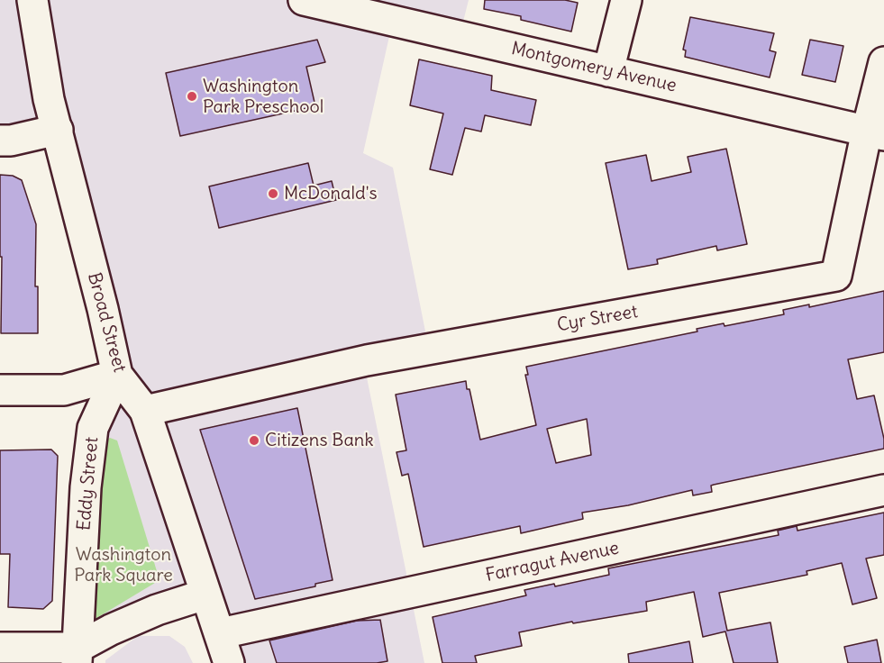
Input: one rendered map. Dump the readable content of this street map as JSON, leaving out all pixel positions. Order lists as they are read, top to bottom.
{
  "streets": {
    "street": [
      "Montgomery Avenue",
      "Cyr Street",
      "Broad Street",
      "Eddy Street",
      "Farragut Avenue"
    ]
  },
  "crossings": [
    ["Montgomery Avenue", "Cyr Street"],
    ["Cyr Street", "Broad Street"],
    ["Broad Street", "Eddy Street"],
    ["Broad Street", "Farragut Avenue"]
  ],
  "parks": ["Washington Park Square"],
  "places": ["Washington Park Preschool", "McDonald's", "Citizens Bank"]
}
